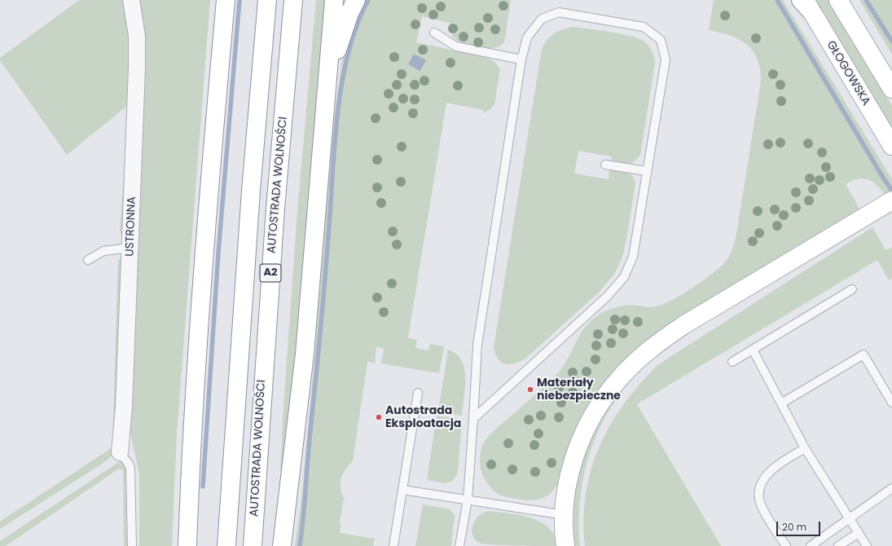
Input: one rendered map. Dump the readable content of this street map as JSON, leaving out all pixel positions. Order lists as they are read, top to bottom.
{
  "streets": {
    "main road": ["GŁOGOWSKA", "AUTOSTRADA WOLNOŚCI", "A2"],
    "street": ["USTRONNA"]
  },
  "places": ["Materiały niebezpieczne", "Autostrada Eksploatacja"],
  "scale_bar": "20 m"
}
